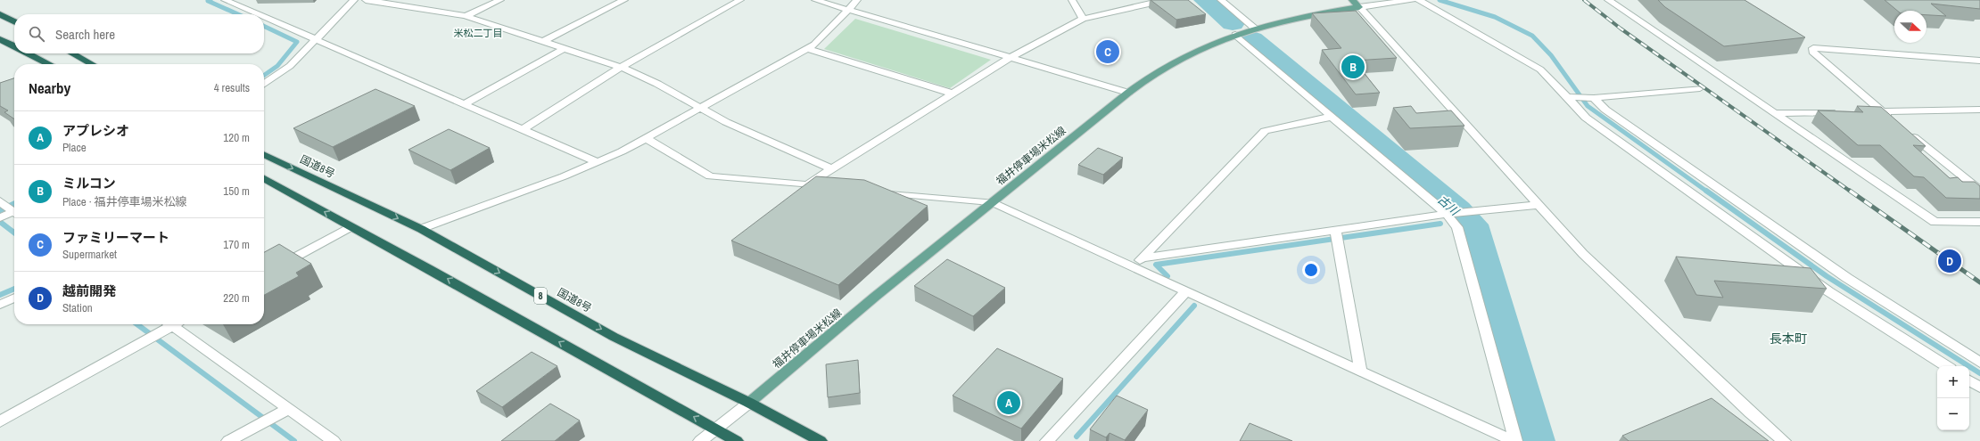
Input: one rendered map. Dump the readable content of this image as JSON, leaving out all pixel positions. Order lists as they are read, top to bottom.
{
  "streets": {
    "highway": ["国道8号", "8"],
    "main road": ["福井停車場米松線"]
  },
  "crossings": [
    ["福井停車場米松線", "国道8号"]
  ],
  "districts": ["米松二丁目", "長本町"],
  "water": ["古川"],
  "north": "right",
  "page": {
    "search": "Search here",
    "pins": [
      "C",
      "B",
      "D",
      "A"
    ],
    "heading": ["Nearby", "4 results"],
    "list": [
      {
        "mark": "A",
        "name": "アプレシオ",
        "note": "Place",
        "value": "120 m"
      },
      {
        "mark": "B",
        "name": "ミルコン",
        "note": "Place · 福井停車場米松線",
        "value": "150 m"
      },
      {
        "mark": "C",
        "name": "ファミリーマート",
        "note": "Supermarket",
        "value": "170 m"
      },
      {
        "mark": "D",
        "name": "越前開発",
        "note": "Station",
        "value": "220 m"
      }
    ],
    "map_buttons": ["+", "−"]
  }
}
